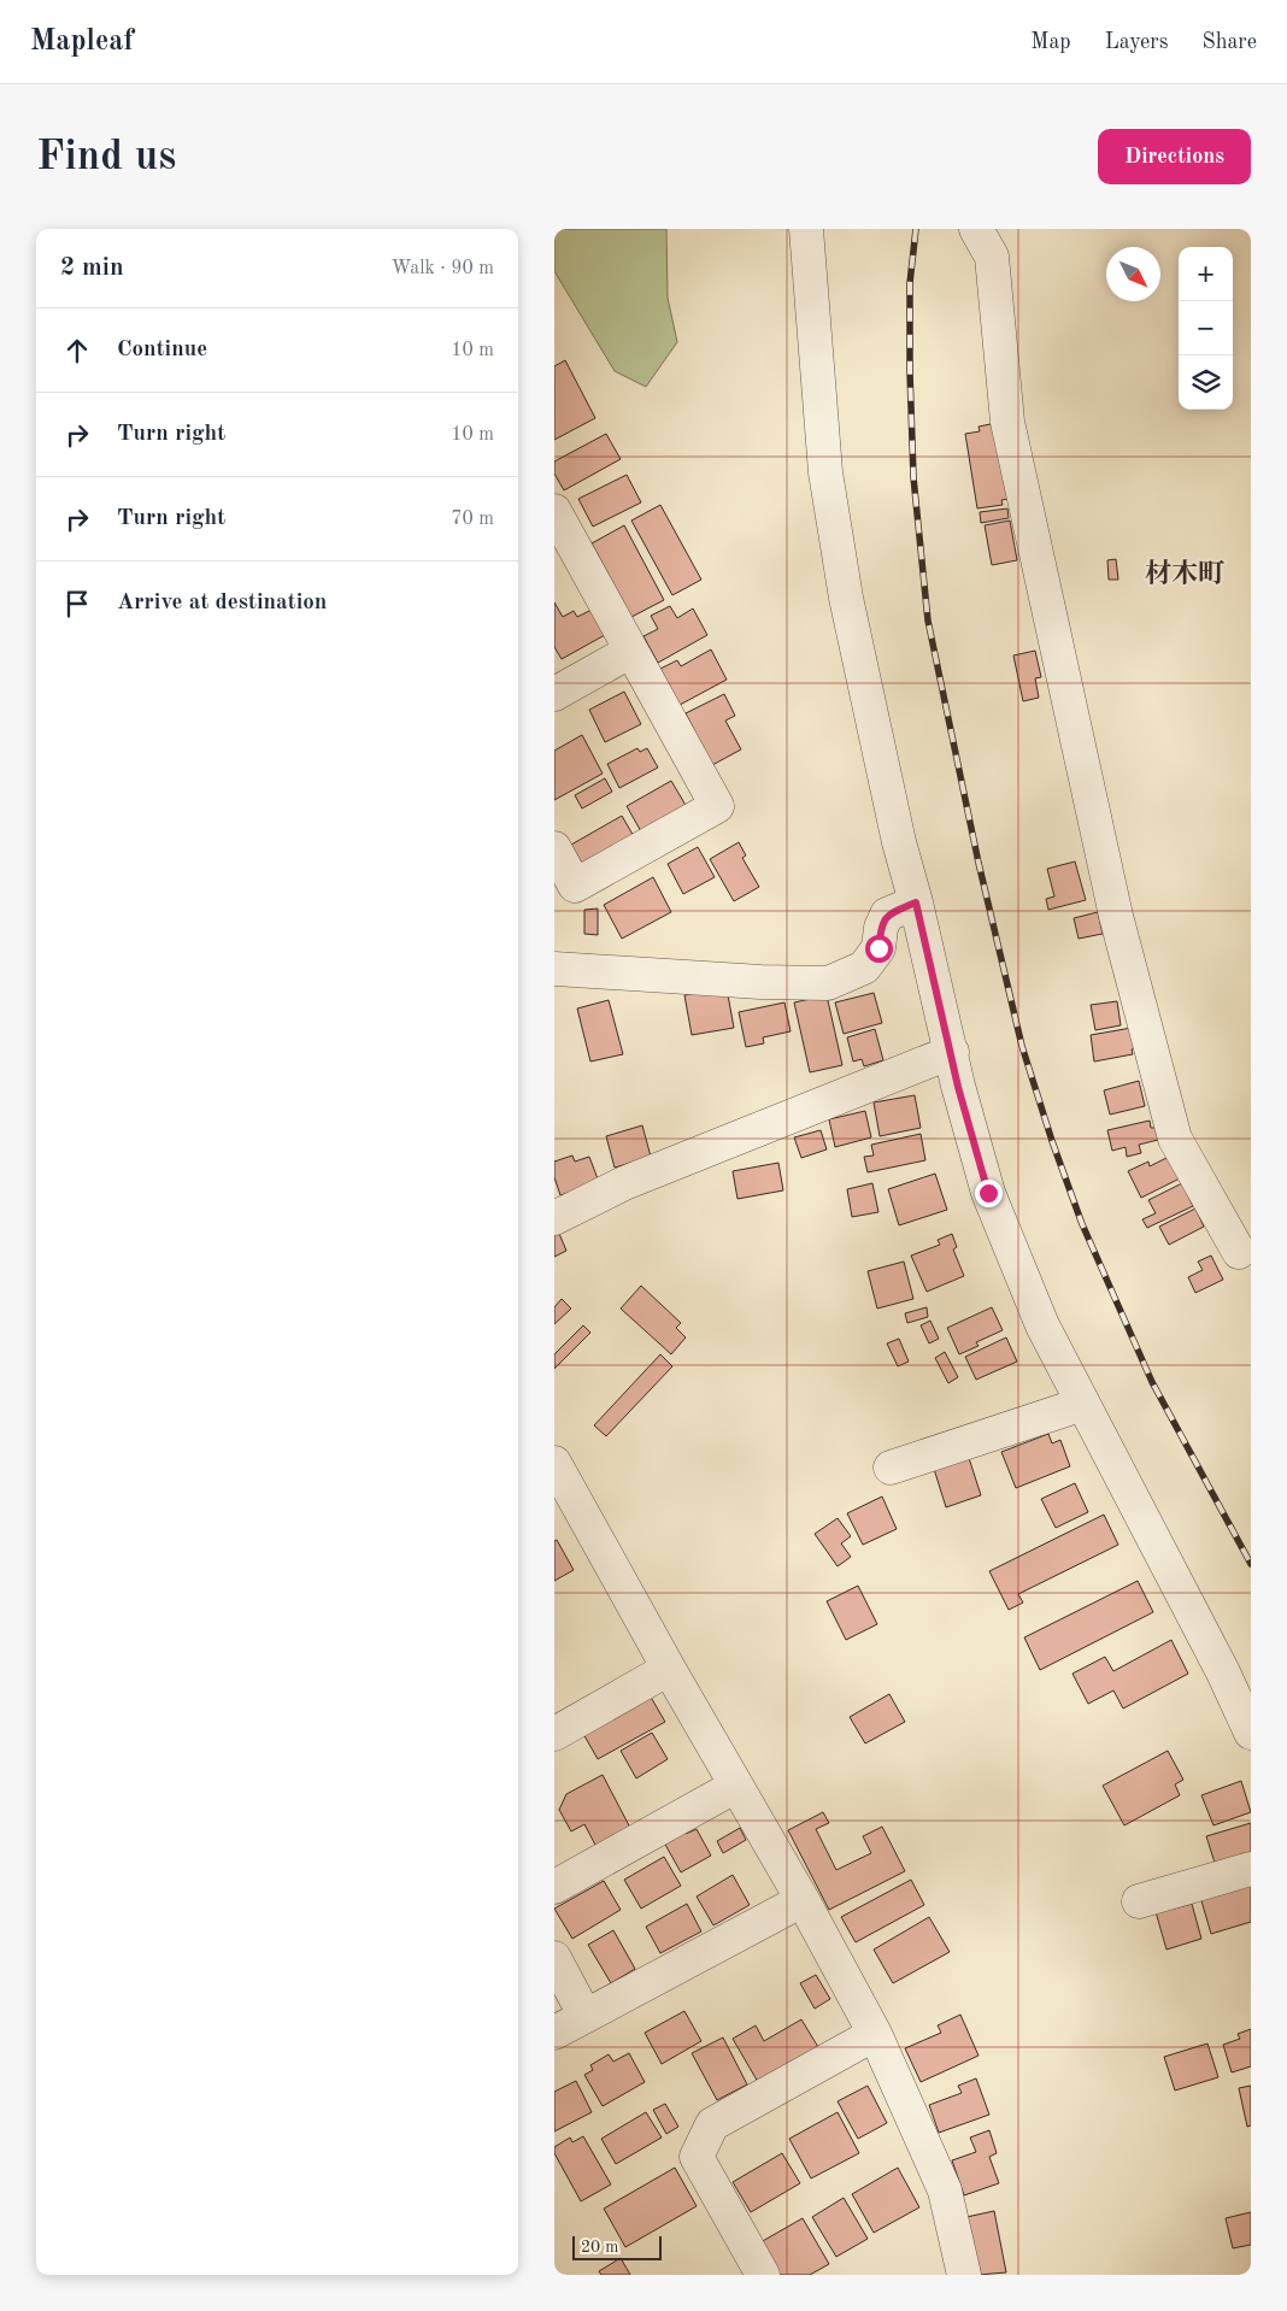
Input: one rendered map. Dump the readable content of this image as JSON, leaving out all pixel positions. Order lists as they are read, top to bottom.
{
  "districts": ["材木町"],
  "scale_bar": "20 m",
  "north": "bottom right",
  "page": {
    "header": "Mapleaf",
    "nav": ["Map", "Layers", "Share"],
    "buttons": "Directions",
    "title": "Find us",
    "heading": ["2 min", "Walk · 90 m"],
    "map_buttons": ["+", "−"],
    "list": [
      ["Continue", "10 m"],
      ["Turn right", "10 m"],
      ["Turn right", "70 m"],
      "Arrive at destination"
    ],
    "scale": "20 m"
  }
}
